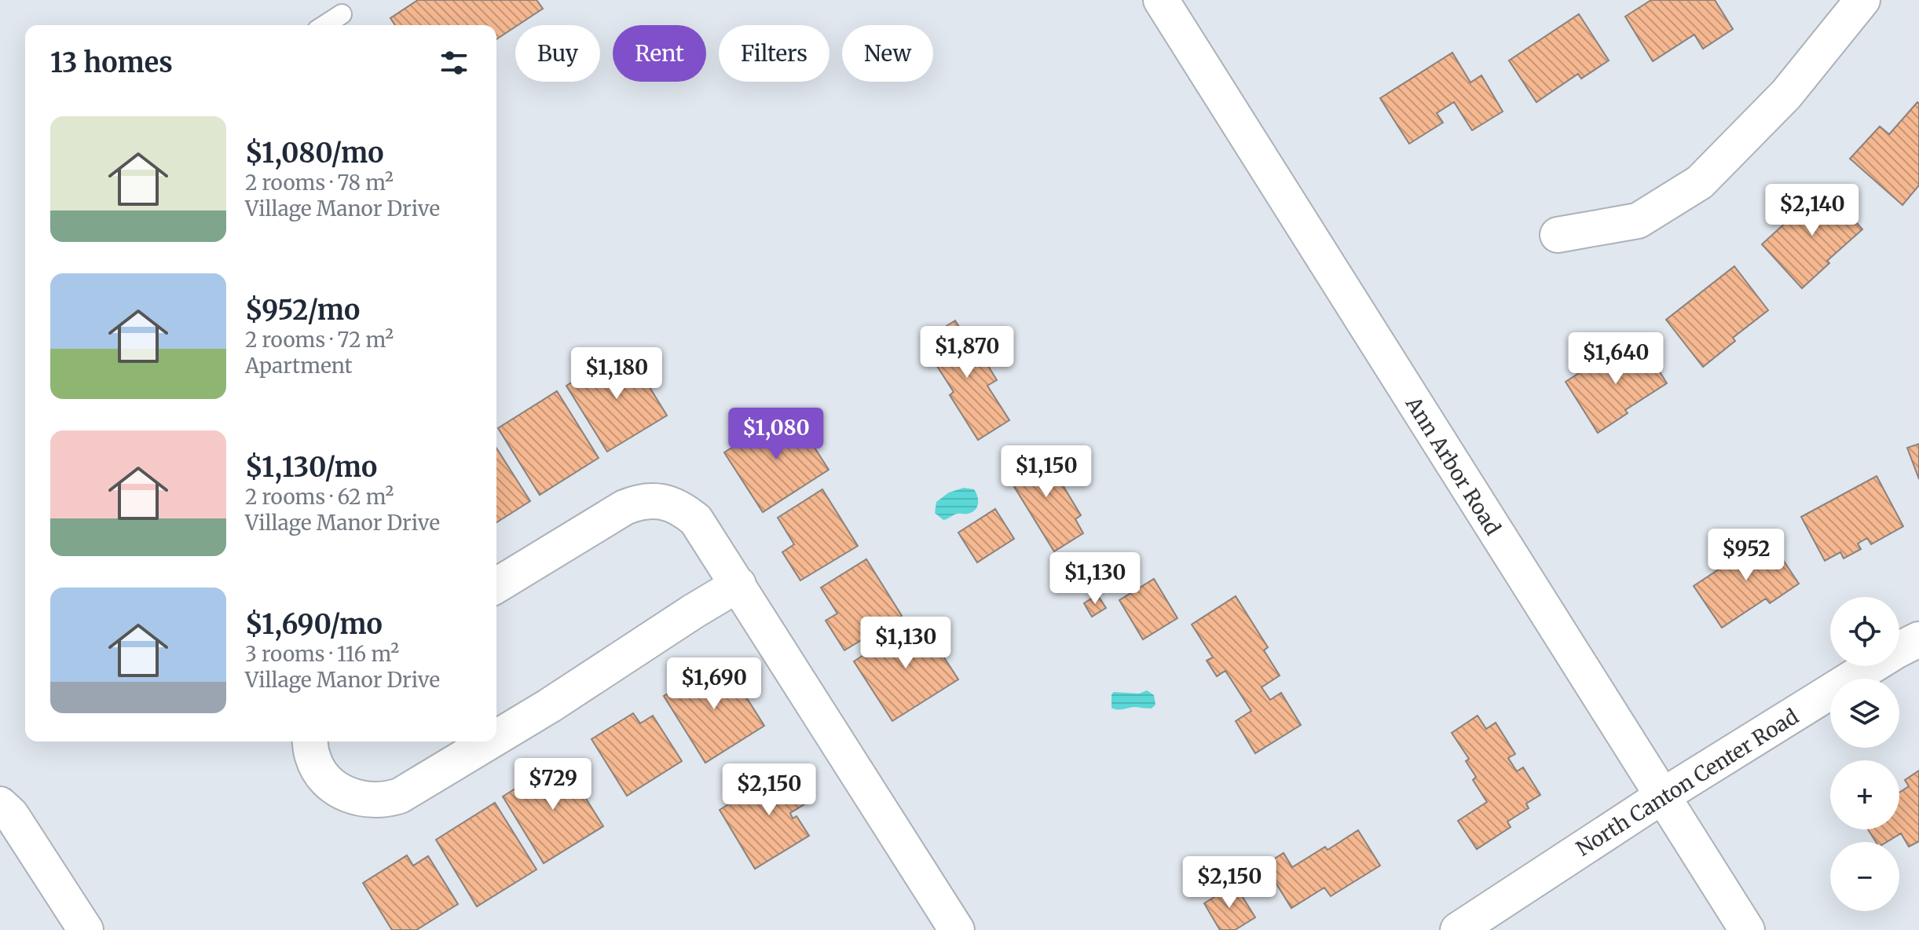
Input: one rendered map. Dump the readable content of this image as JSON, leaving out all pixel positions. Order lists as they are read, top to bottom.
{
  "streets": {
    "street": ["Ann Arbor Road", "North Canton Center Road"]
  },
  "crossings": [
    ["Ann Arbor Road", "North Canton Center Road"]
  ],
  "page": {
    "chip": [
      "Buy",
      "Rent",
      "Filters",
      "New"
    ],
    "heading": "13 homes",
    "list": [
      {
        "name": "$1,080/mo",
        "note": "2 rooms · 78 m² · Village Manor Drive"
      },
      {
        "name": "$952/mo",
        "note": "2 rooms · 72 m² · Apartment"
      },
      {
        "name": "$1,130/mo",
        "note": "2 rooms · 62 m² · Village Manor Drive"
      },
      {
        "name": "$1,690/mo",
        "note": "3 rooms · 116 m² · Village Manor Drive"
      }
    ],
    "price": [
      "$2,140",
      "$1,870",
      "$1,640",
      "$1,180",
      "$1,080",
      "$1,150",
      "$952",
      "$1,130",
      "$1,130",
      "$1,690",
      "$729",
      "$2,150",
      "$2,150"
    ],
    "map_buttons": ["+", "−"]
  }
}
